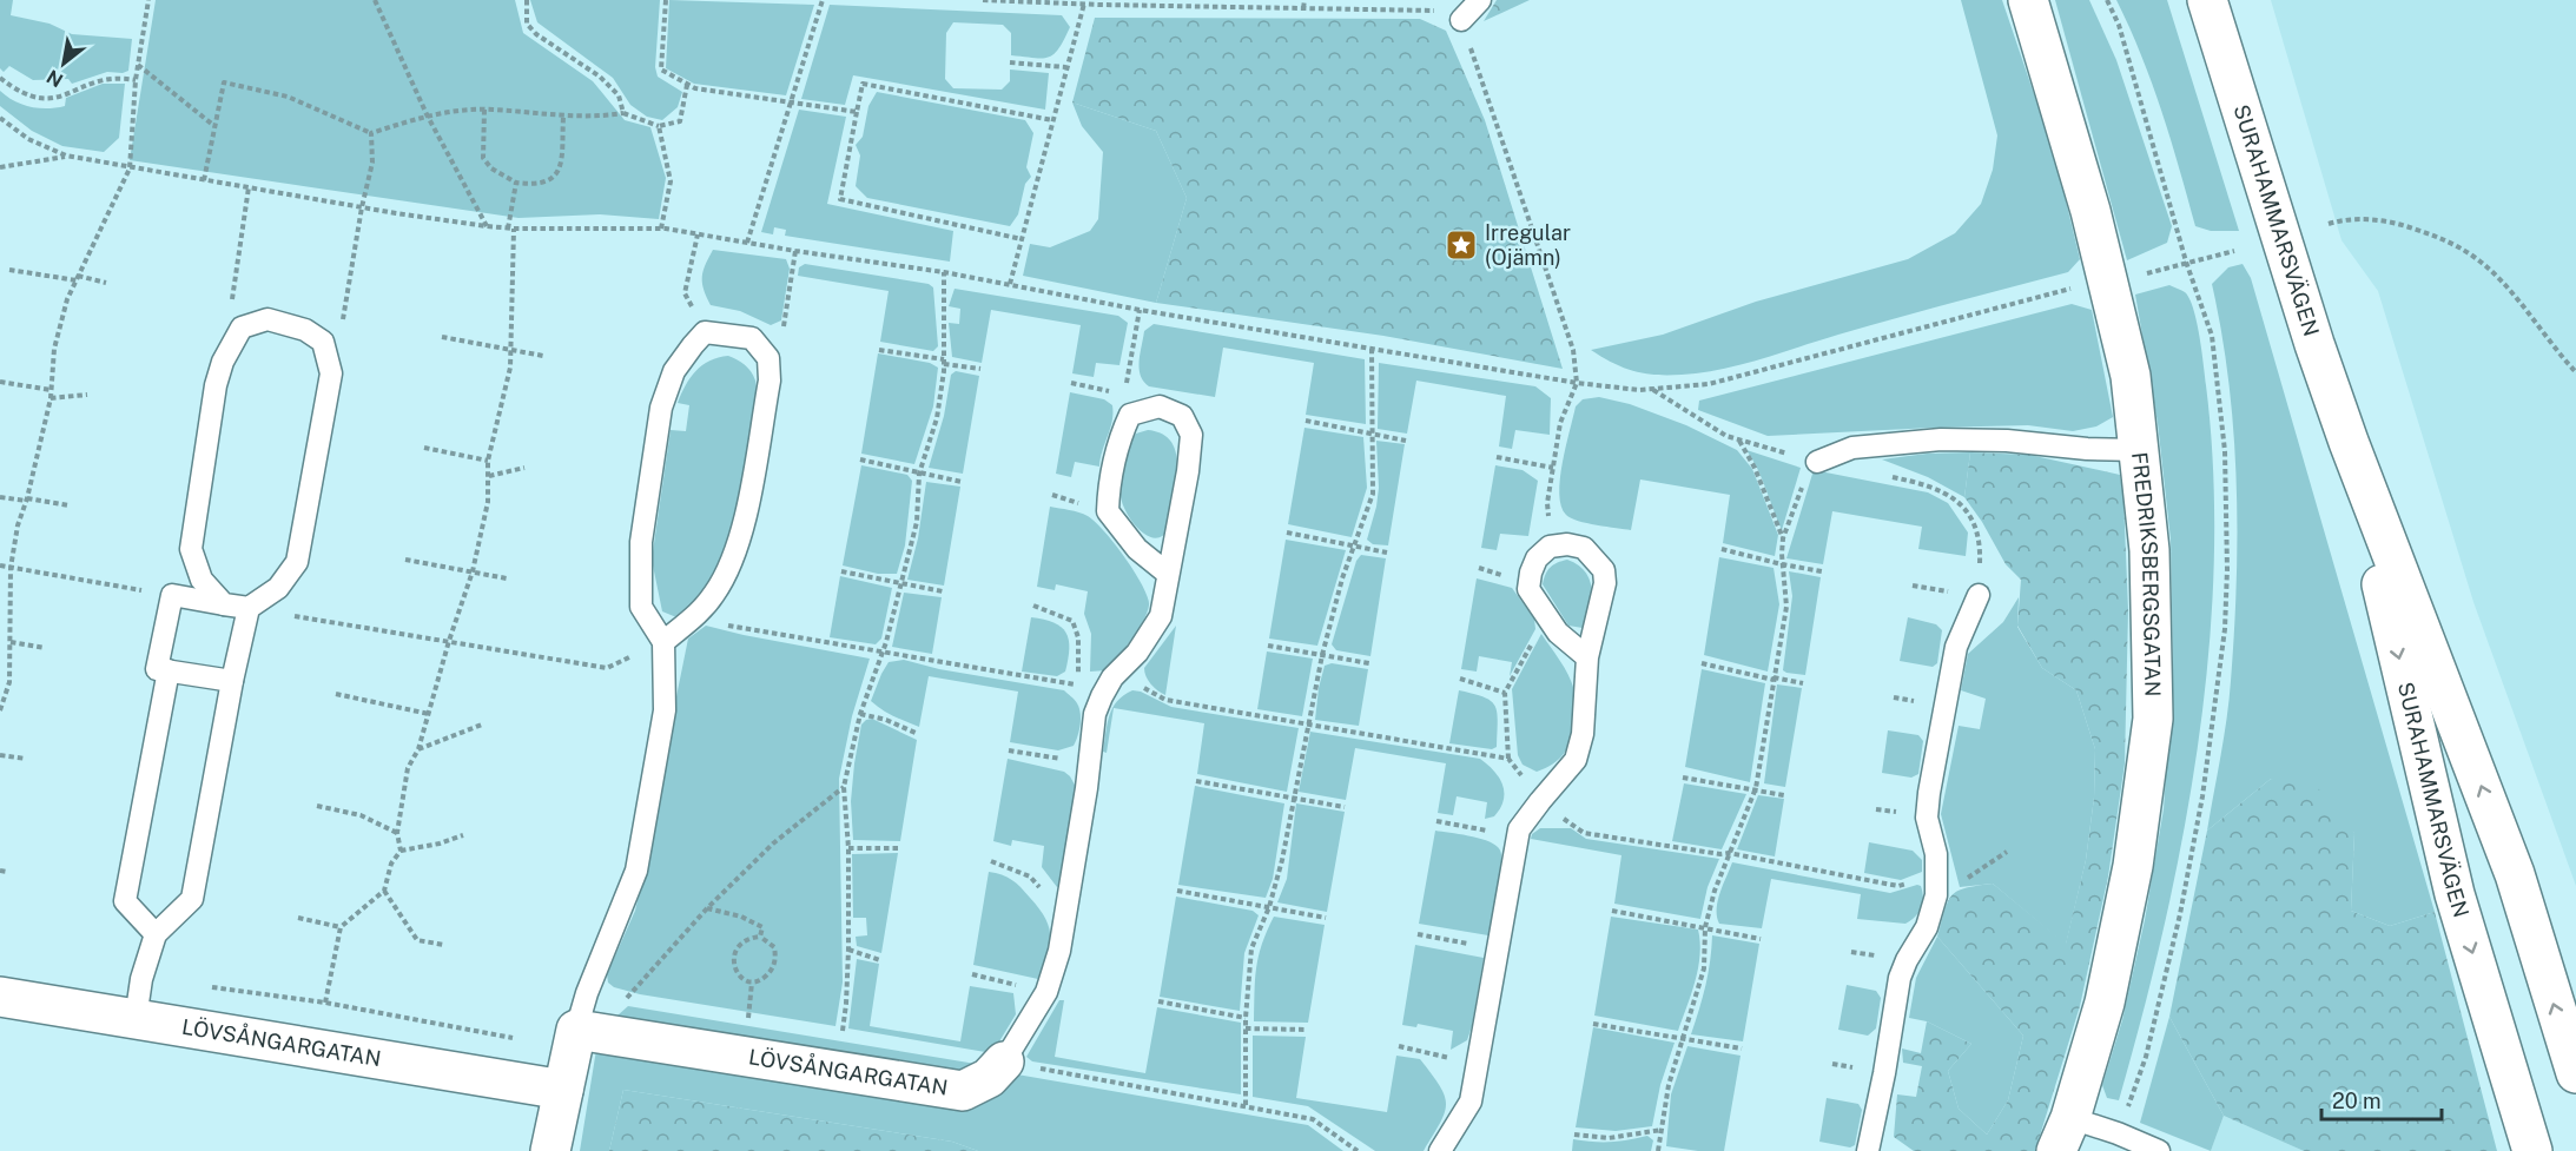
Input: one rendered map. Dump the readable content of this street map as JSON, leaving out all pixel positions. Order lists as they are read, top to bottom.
{
  "streets": {
    "street": ["SURAHAMMARSVÄGEN", "FREDRIKSBERGSGATAN", "LÖVSÅNGARGATAN"]
  },
  "places": {
    "place": ["Irregular (Ojämn)"]
  },
  "scale_bar": "20 m",
  "north": "bottom left"
}
